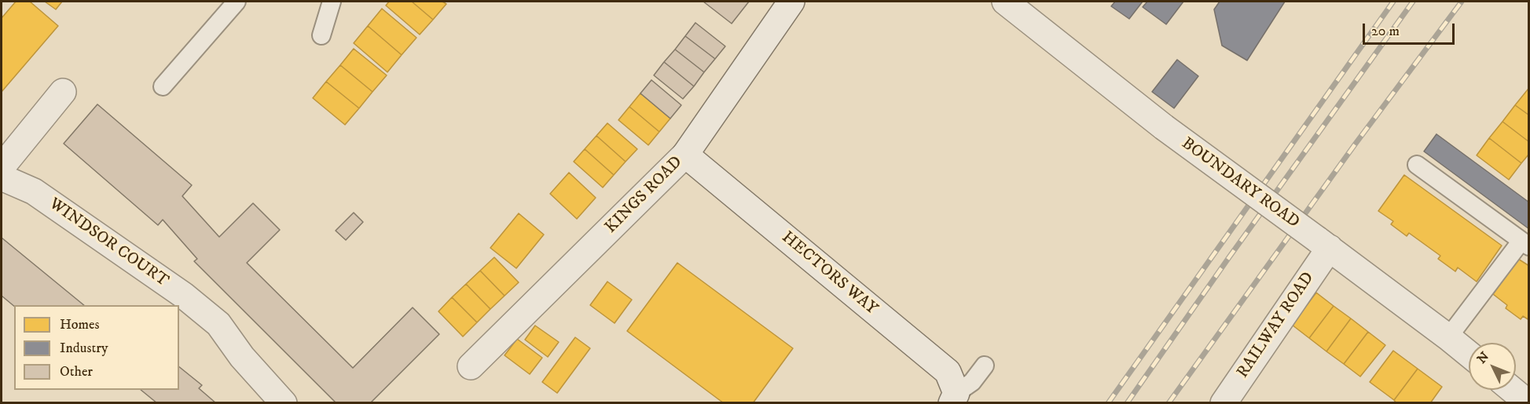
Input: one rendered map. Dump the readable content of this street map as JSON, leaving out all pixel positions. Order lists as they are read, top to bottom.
{
  "streets": {
    "street": [
      "BOUNDARY ROAD",
      "KINGS ROAD",
      "WINDSOR COURT",
      "HECTORS WAY",
      "RAILWAY ROAD"
    ]
  },
  "crossings": [
    ["BOUNDARY ROAD", "RAILWAY ROAD"],
    ["KINGS ROAD", "HECTORS WAY"]
  ],
  "legend": ["Homes", "Industry", "Other"],
  "scale_bar": "20 m",
  "north": "top left"
}
